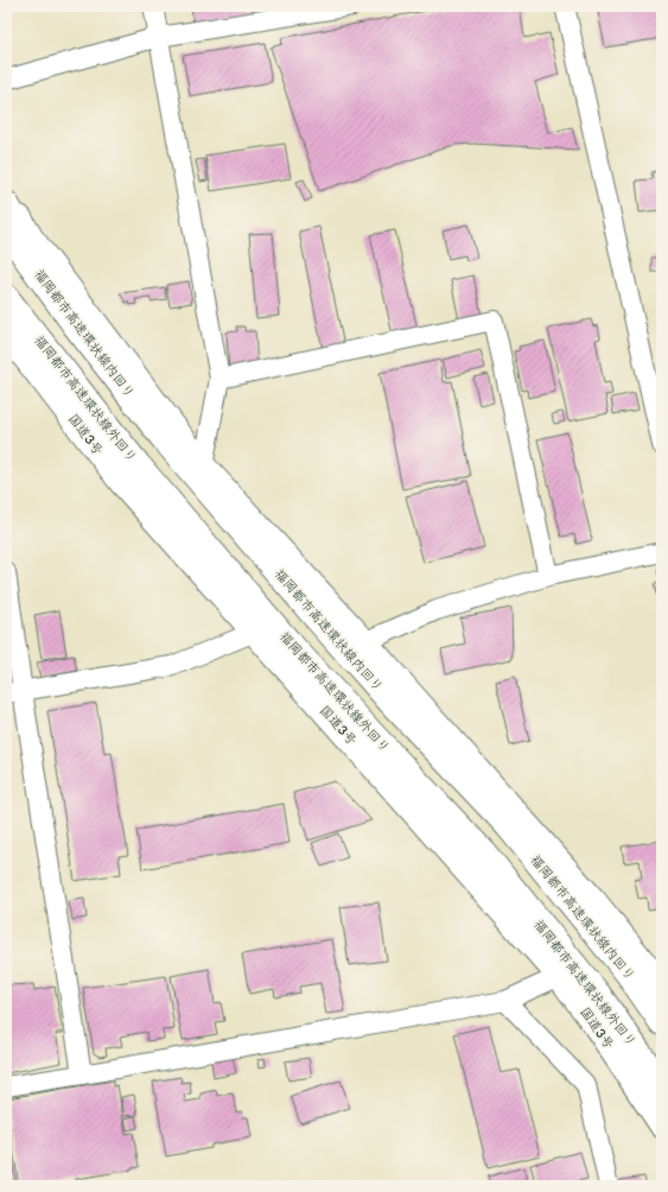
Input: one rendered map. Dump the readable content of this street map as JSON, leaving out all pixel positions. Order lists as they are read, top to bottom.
{
  "streets": {
    "highway": ["福岡都市高速環状線内回り", "福岡都市高速環状線外回り", "国道3号"]
  }
}
